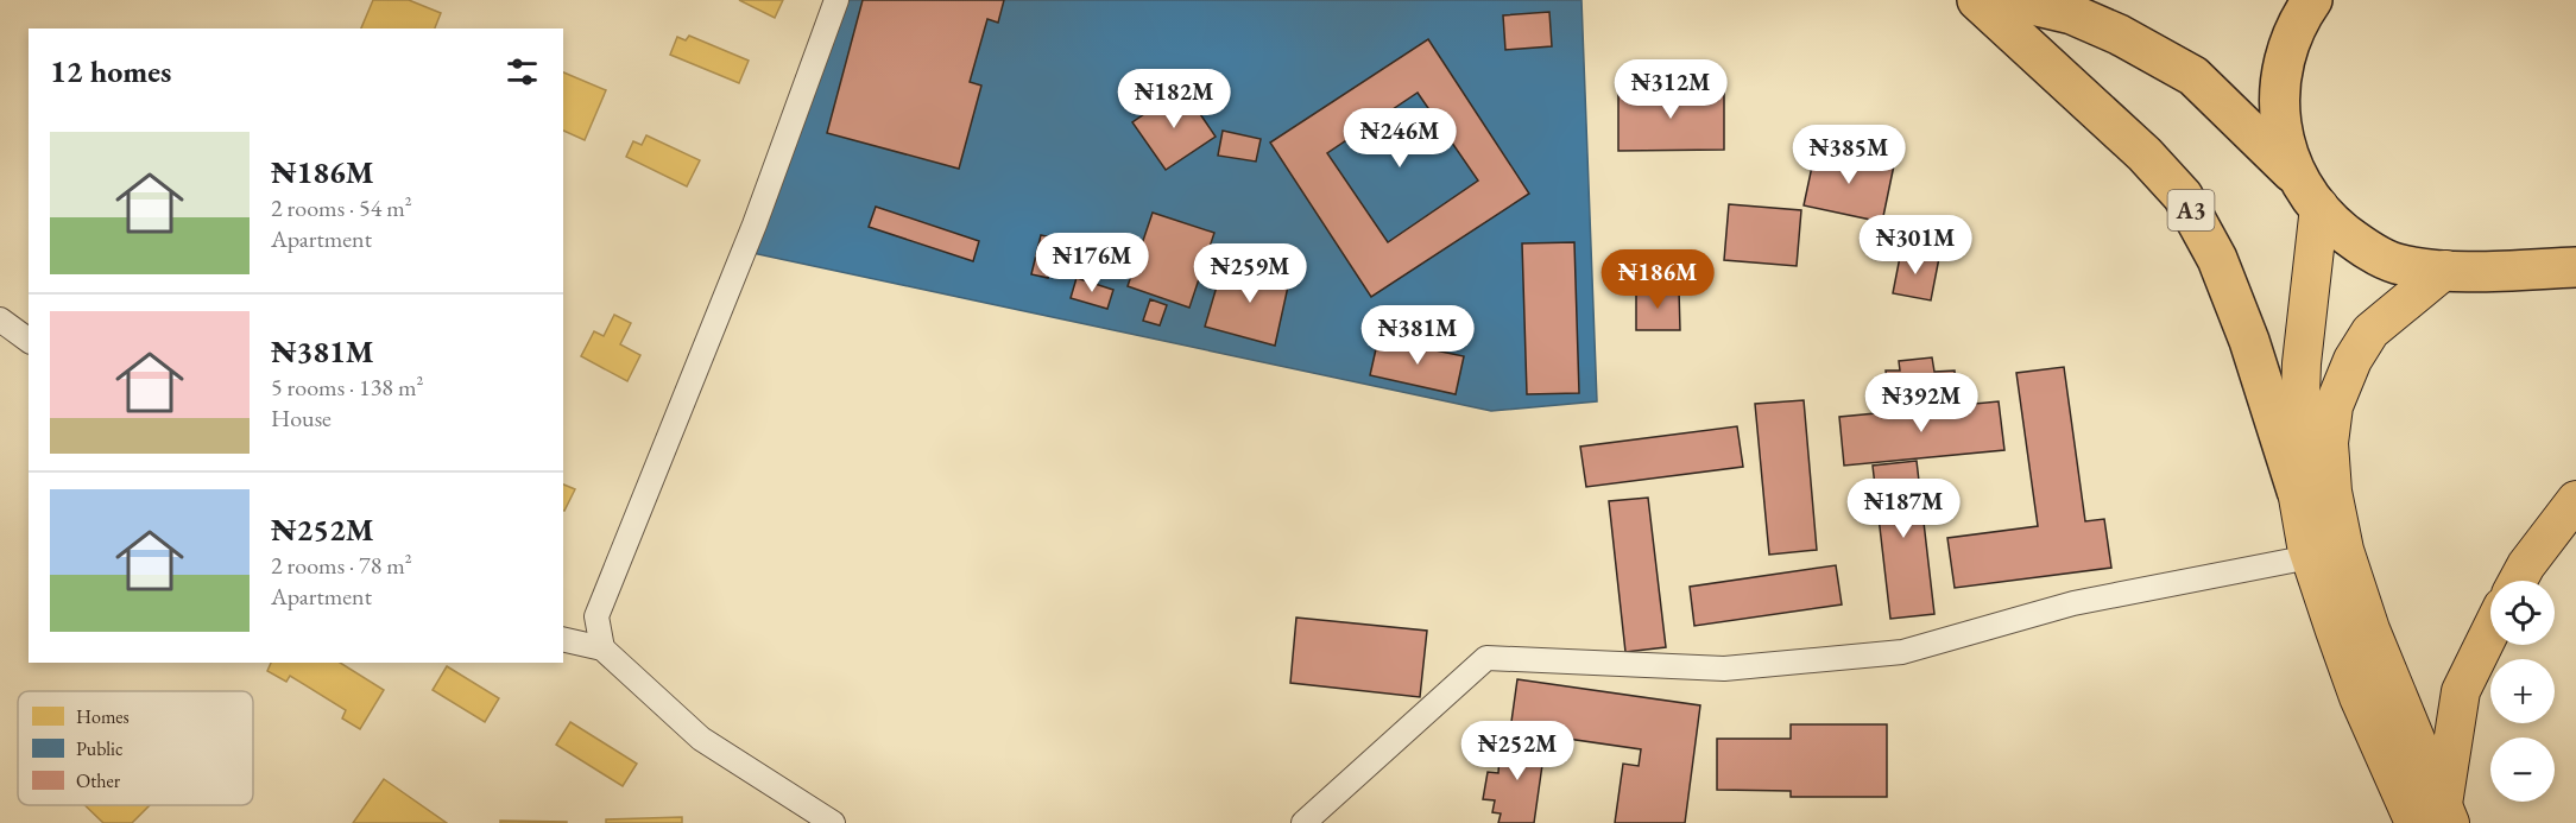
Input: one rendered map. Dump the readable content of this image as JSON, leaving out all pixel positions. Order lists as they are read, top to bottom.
{
  "streets": {
    "highway": ["A3"]
  },
  "legend": ["Homes", "Public", "Other"],
  "page": {
    "heading": "12 homes",
    "price": [
      "₦312M",
      "₦182M",
      "₦246M",
      "₦385M",
      "₦301M",
      "₦176M",
      "₦259M",
      "₦186M",
      "₦381M",
      "₦392M",
      "₦187M",
      "₦252M"
    ],
    "list": [
      {
        "name": "₦186M",
        "note": "2 rooms · 54 m² · Apartment"
      },
      {
        "name": "₦381M",
        "note": "5 rooms · 138 m² · House"
      },
      {
        "name": "₦252M",
        "note": "2 rooms · 78 m² · Apartment"
      }
    ],
    "map_buttons": ["+", "−"]
  }
}
